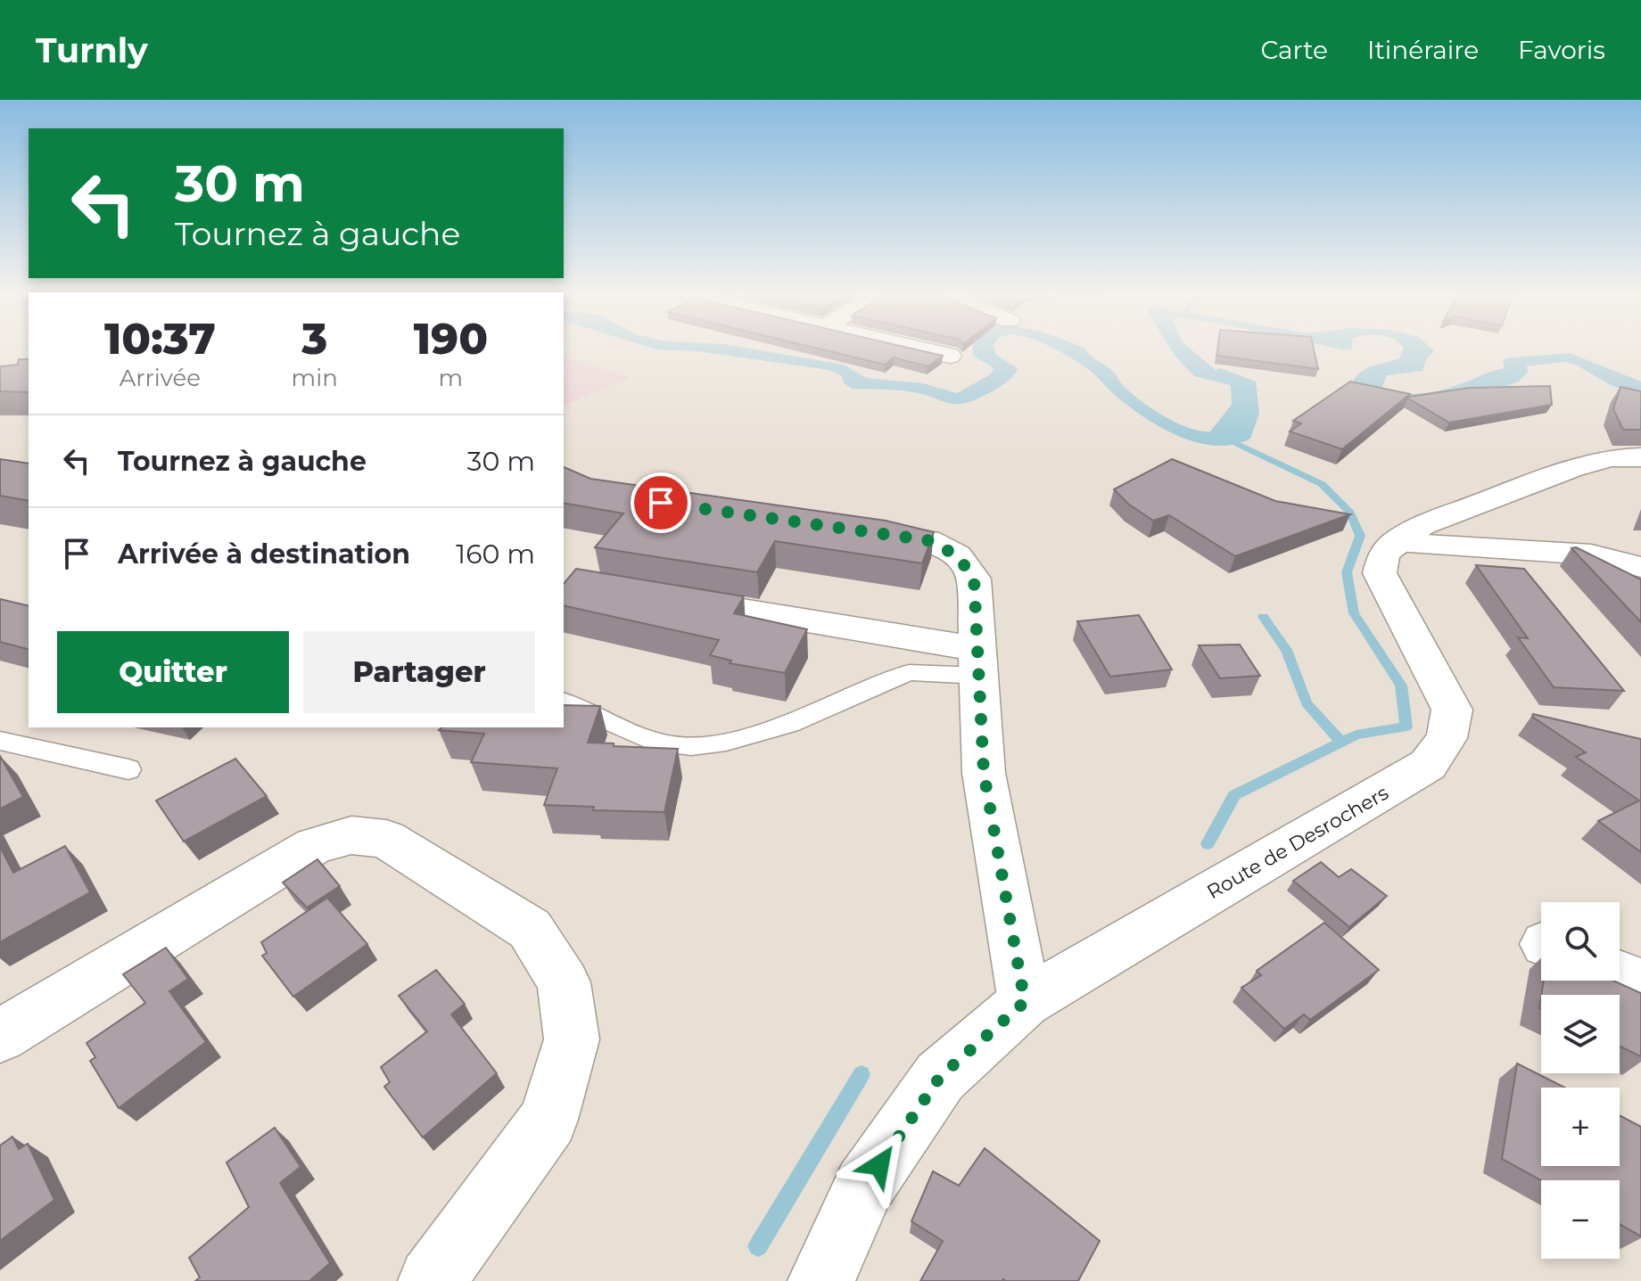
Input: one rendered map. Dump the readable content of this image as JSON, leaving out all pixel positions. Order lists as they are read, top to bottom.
{
  "streets": {
    "street": ["Route de Desrochers"]
  },
  "page": {
    "header": "Turnly",
    "nav": ["Carte", "Itinéraire", "Favoris"],
    "turn": ["30 m", "Tournez à gauche"],
    "eta": [
      "10:37",
      "Arrivée",
      "3",
      "min",
      "190",
      "m"
    ],
    "list": [
      {
        "name": "Tournez à gauche",
        "value": "30 m"
      },
      {
        "name": "Arrivée à destination",
        "value": "160 m"
      }
    ],
    "buttons": ["Quitter", "Partager"],
    "map_buttons": ["+", "−"]
  }
}
